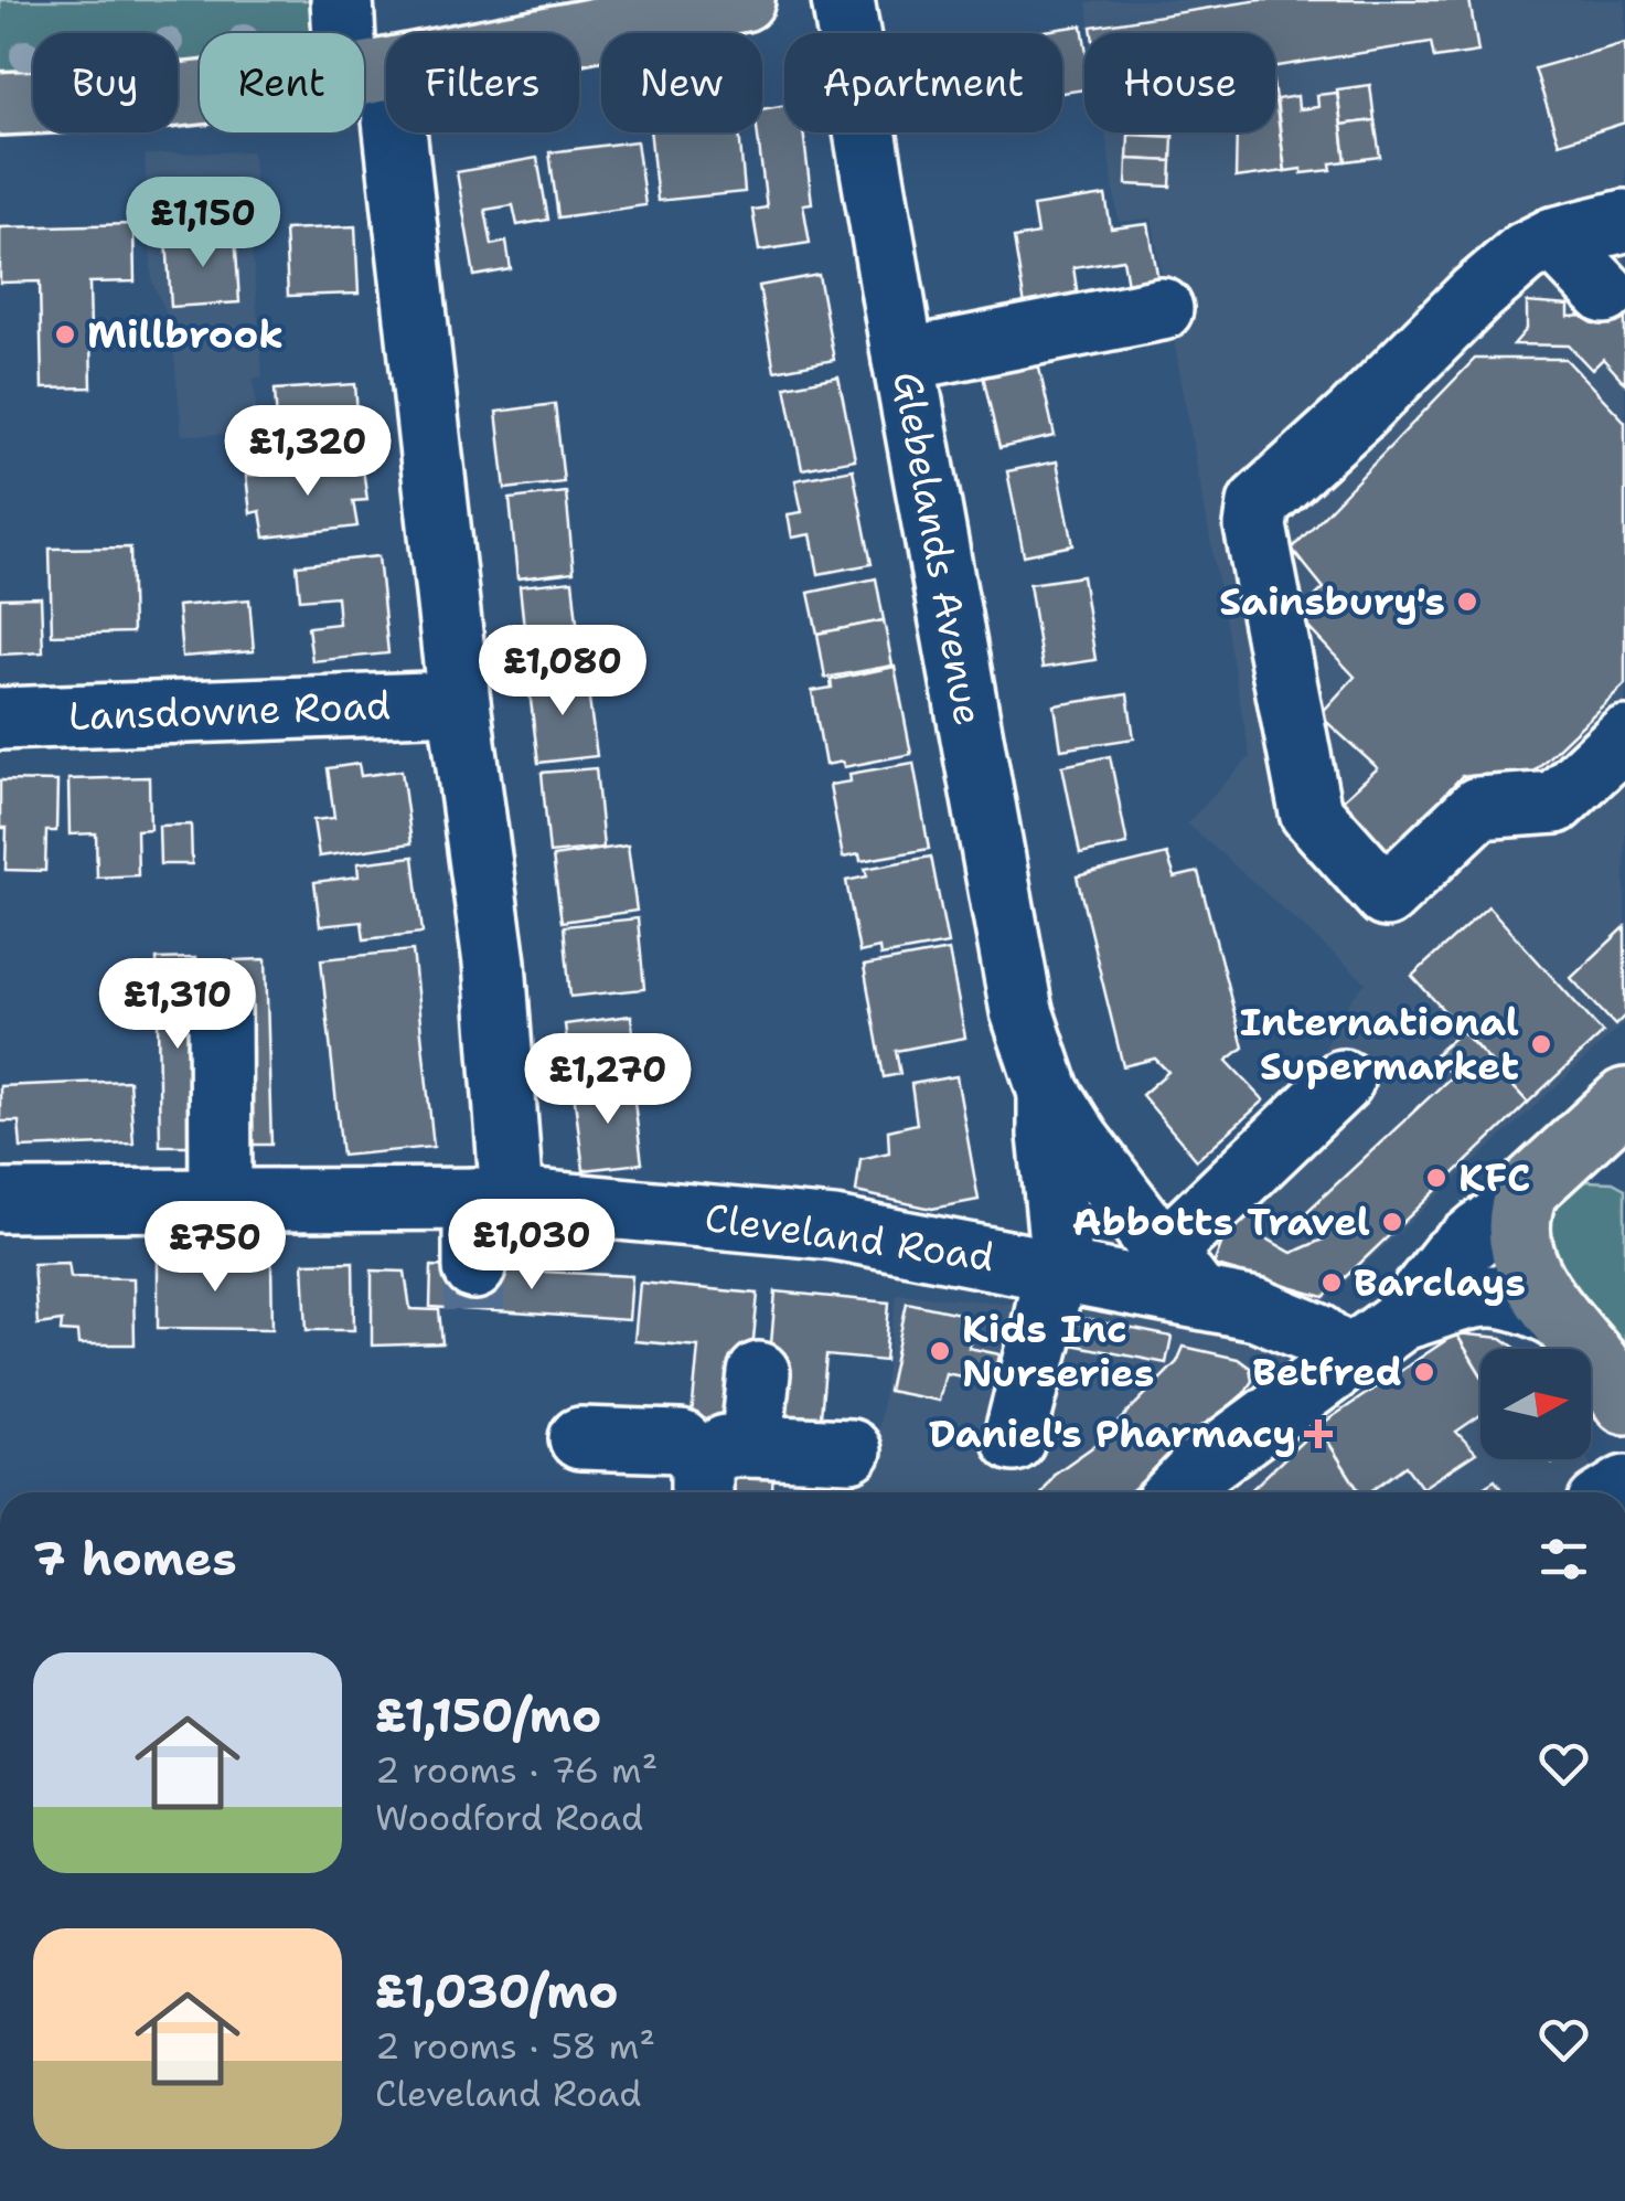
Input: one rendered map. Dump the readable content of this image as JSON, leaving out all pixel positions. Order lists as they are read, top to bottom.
{
  "streets": {
    "street": ["Glebelands Avenue", "Lansdowne Road", "Cleveland Road"]
  },
  "crossings": [
    ["Glebelands Avenue", "Cleveland Road"]
  ],
  "places": {
    "other": [
      "Millbrook",
      "Sainsbury's",
      "International Supermarket",
      "KFC",
      "Abbotts Travel",
      "Barclays",
      "Kids Inc Nurseries",
      "Betfred"
    ],
    "health": ["Daniel's Pharmacy"]
  },
  "north": "right",
  "page": {
    "chip": [
      "Buy",
      "Rent",
      "Filters",
      "New",
      "Apartment",
      "House"
    ],
    "price": [
      "£1,150",
      "£1,320",
      "£1,080",
      "£1,310",
      "£1,270",
      "£1,030",
      "£750"
    ],
    "heading": "7 homes",
    "list": [
      {
        "name": "£1,150/mo",
        "note": "2 rooms · 76 m² · Woodford Road"
      },
      {
        "name": "£1,030/mo",
        "note": "2 rooms · 58 m² · Cleveland Road"
      }
    ]
  }
}
